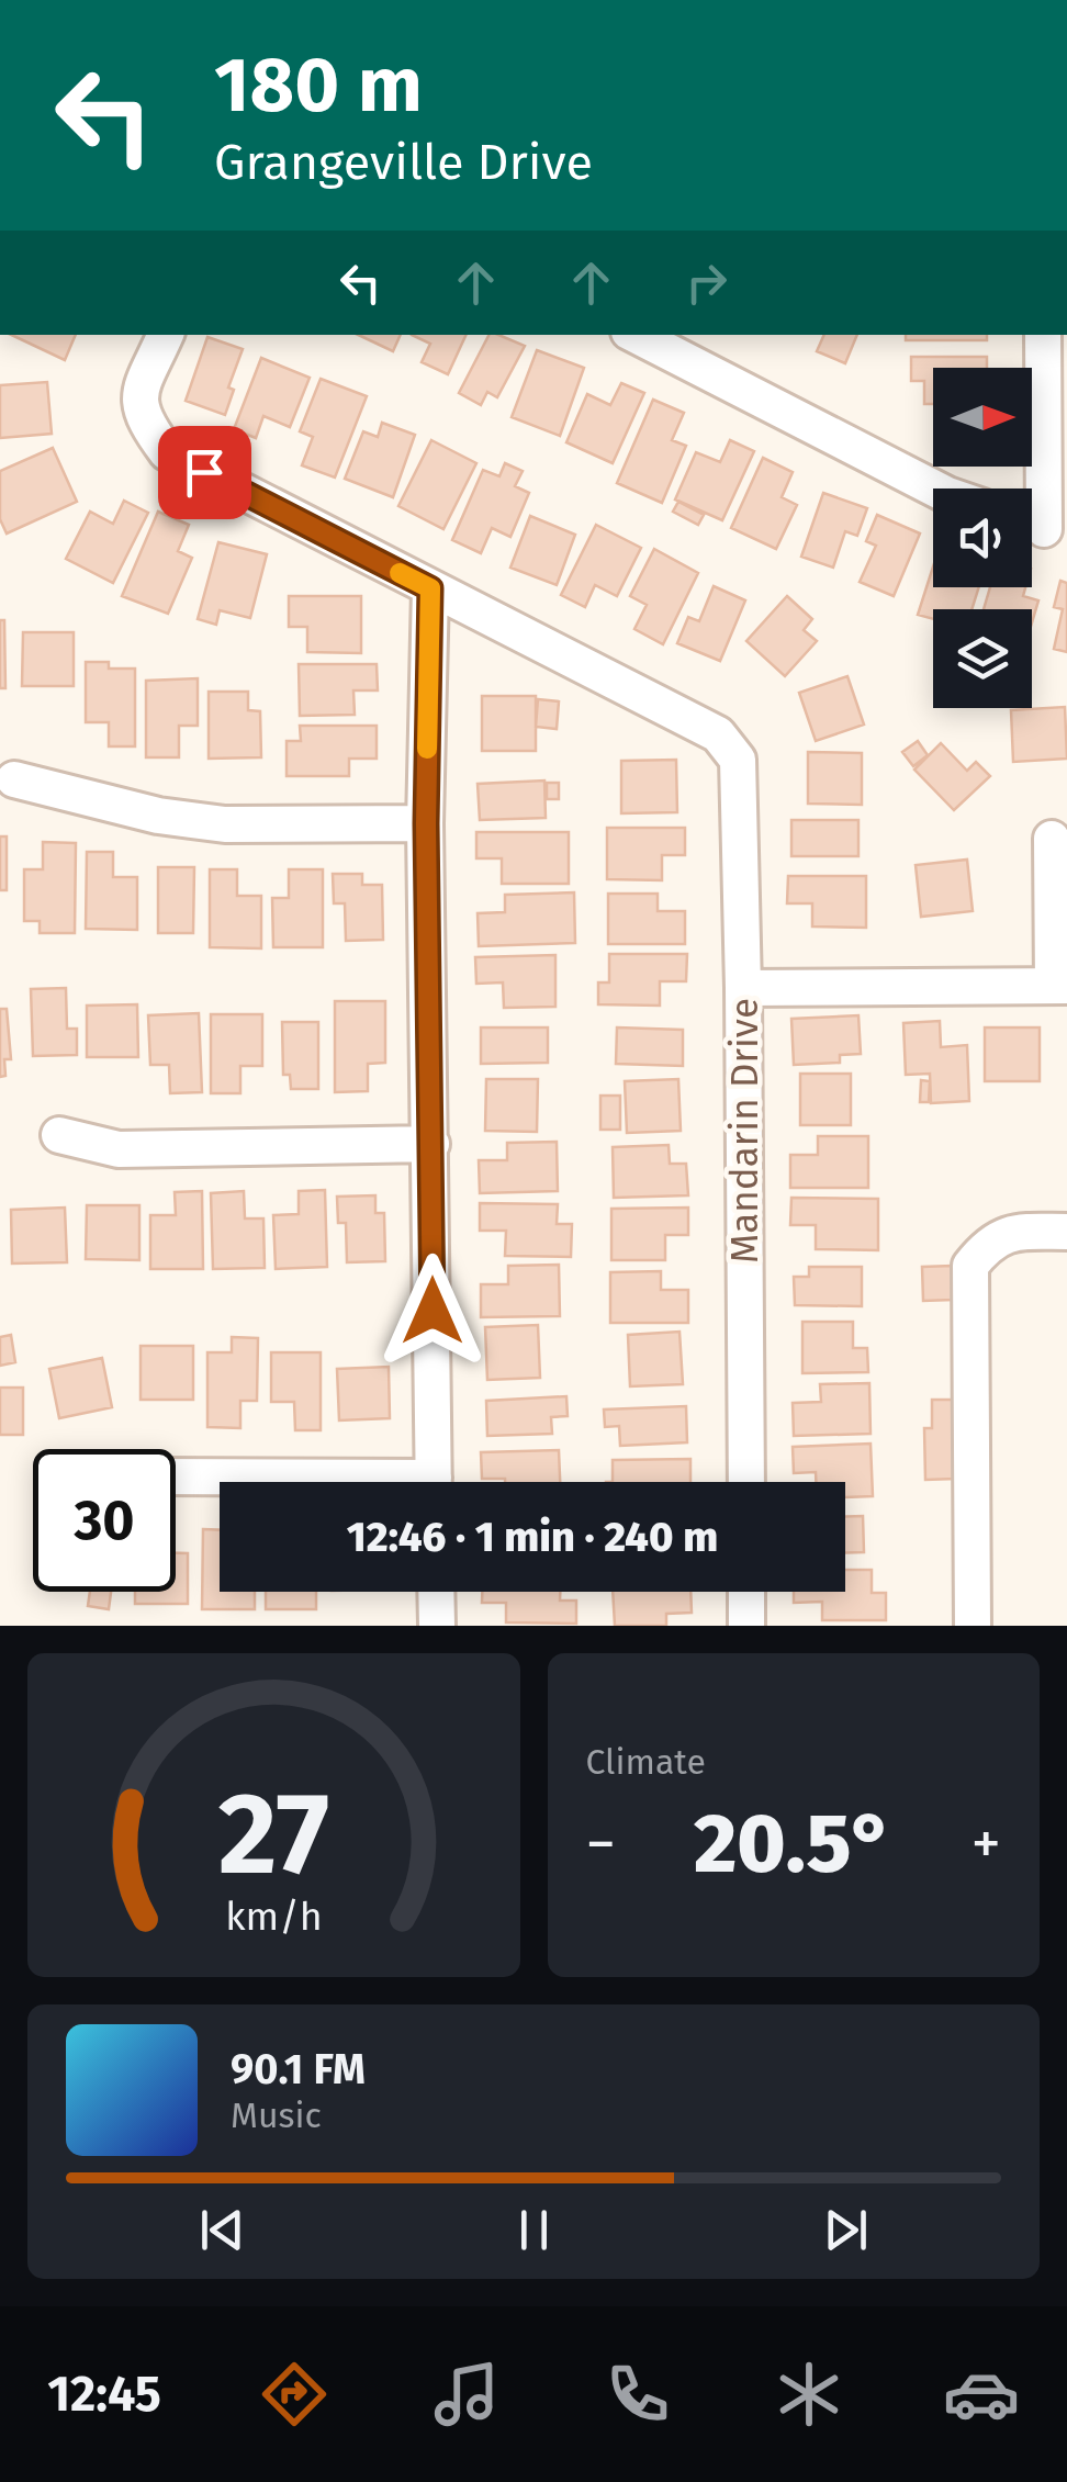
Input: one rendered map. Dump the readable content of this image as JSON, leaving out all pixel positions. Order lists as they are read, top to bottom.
{
  "streets": {
    "street": ["Mandarin Drive"]
  },
  "north": "right",
  "page": {
    "turn": ["180 m", "Grangeville Drive"],
    "limit": "30",
    "trip": "12:46 · 1 min · 240 m",
    "tile": "Climate",
    "heat": ["−", "20.5°", "+"],
    "song": ["90.1 FM", "Music"],
    "tabs": "12:45",
    "gauge": ["27", "km/h"]
  }
}
